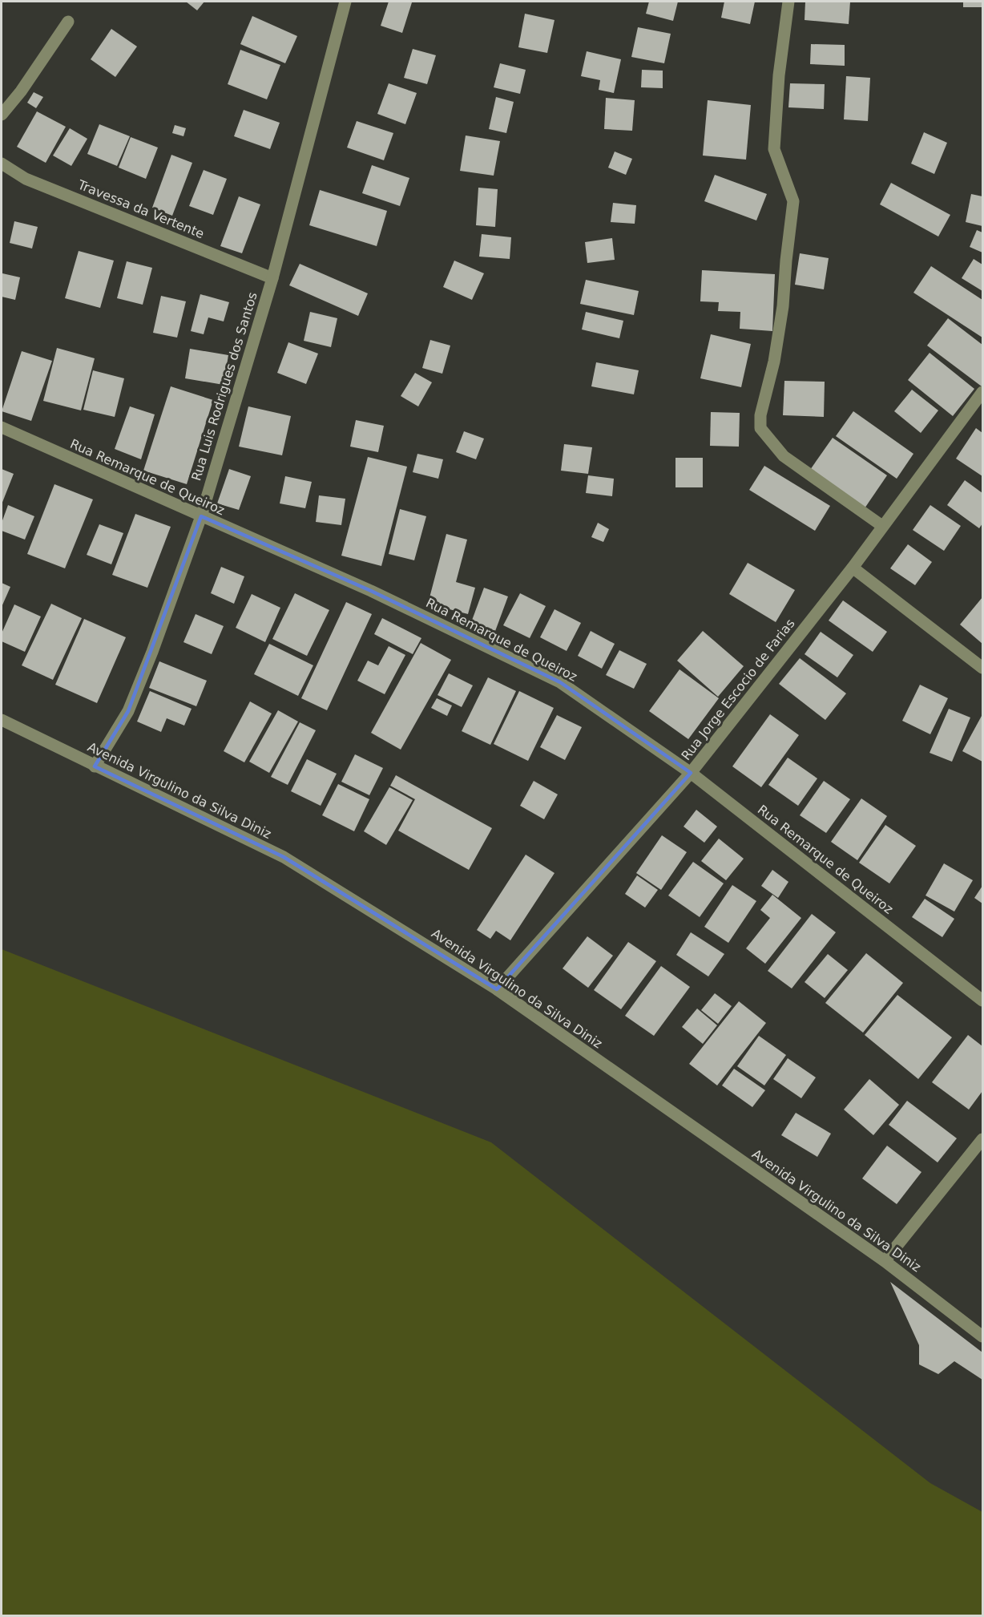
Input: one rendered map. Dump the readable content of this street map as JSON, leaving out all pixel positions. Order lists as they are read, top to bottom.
{
  "streets": {
    "street": [
      "Travessa da Vertente",
      "Rua Luis Rodrigues dos Santos",
      "Rua Remarque de Queiroz",
      "Rua Jorge Escocio de Farias",
      "Avenida Virgulino da Silva Diniz"
    ]
  },
  "crossings": [
    ["Travessa da Vertente", "Rua Luis Rodrigues dos Santos"],
    ["Rua Luis Rodrigues dos Santos", "Rua Remarque de Queiroz"],
    ["Rua Luis Rodrigues dos Santos", "Avenida Virgulino da Silva Diniz"],
    ["Rua Remarque de Queiroz", "Rua Jorge Escocio de Farias"],
    ["Rua Jorge Escocio de Farias", "Avenida Virgulino da Silva Diniz"]
  ]
}
